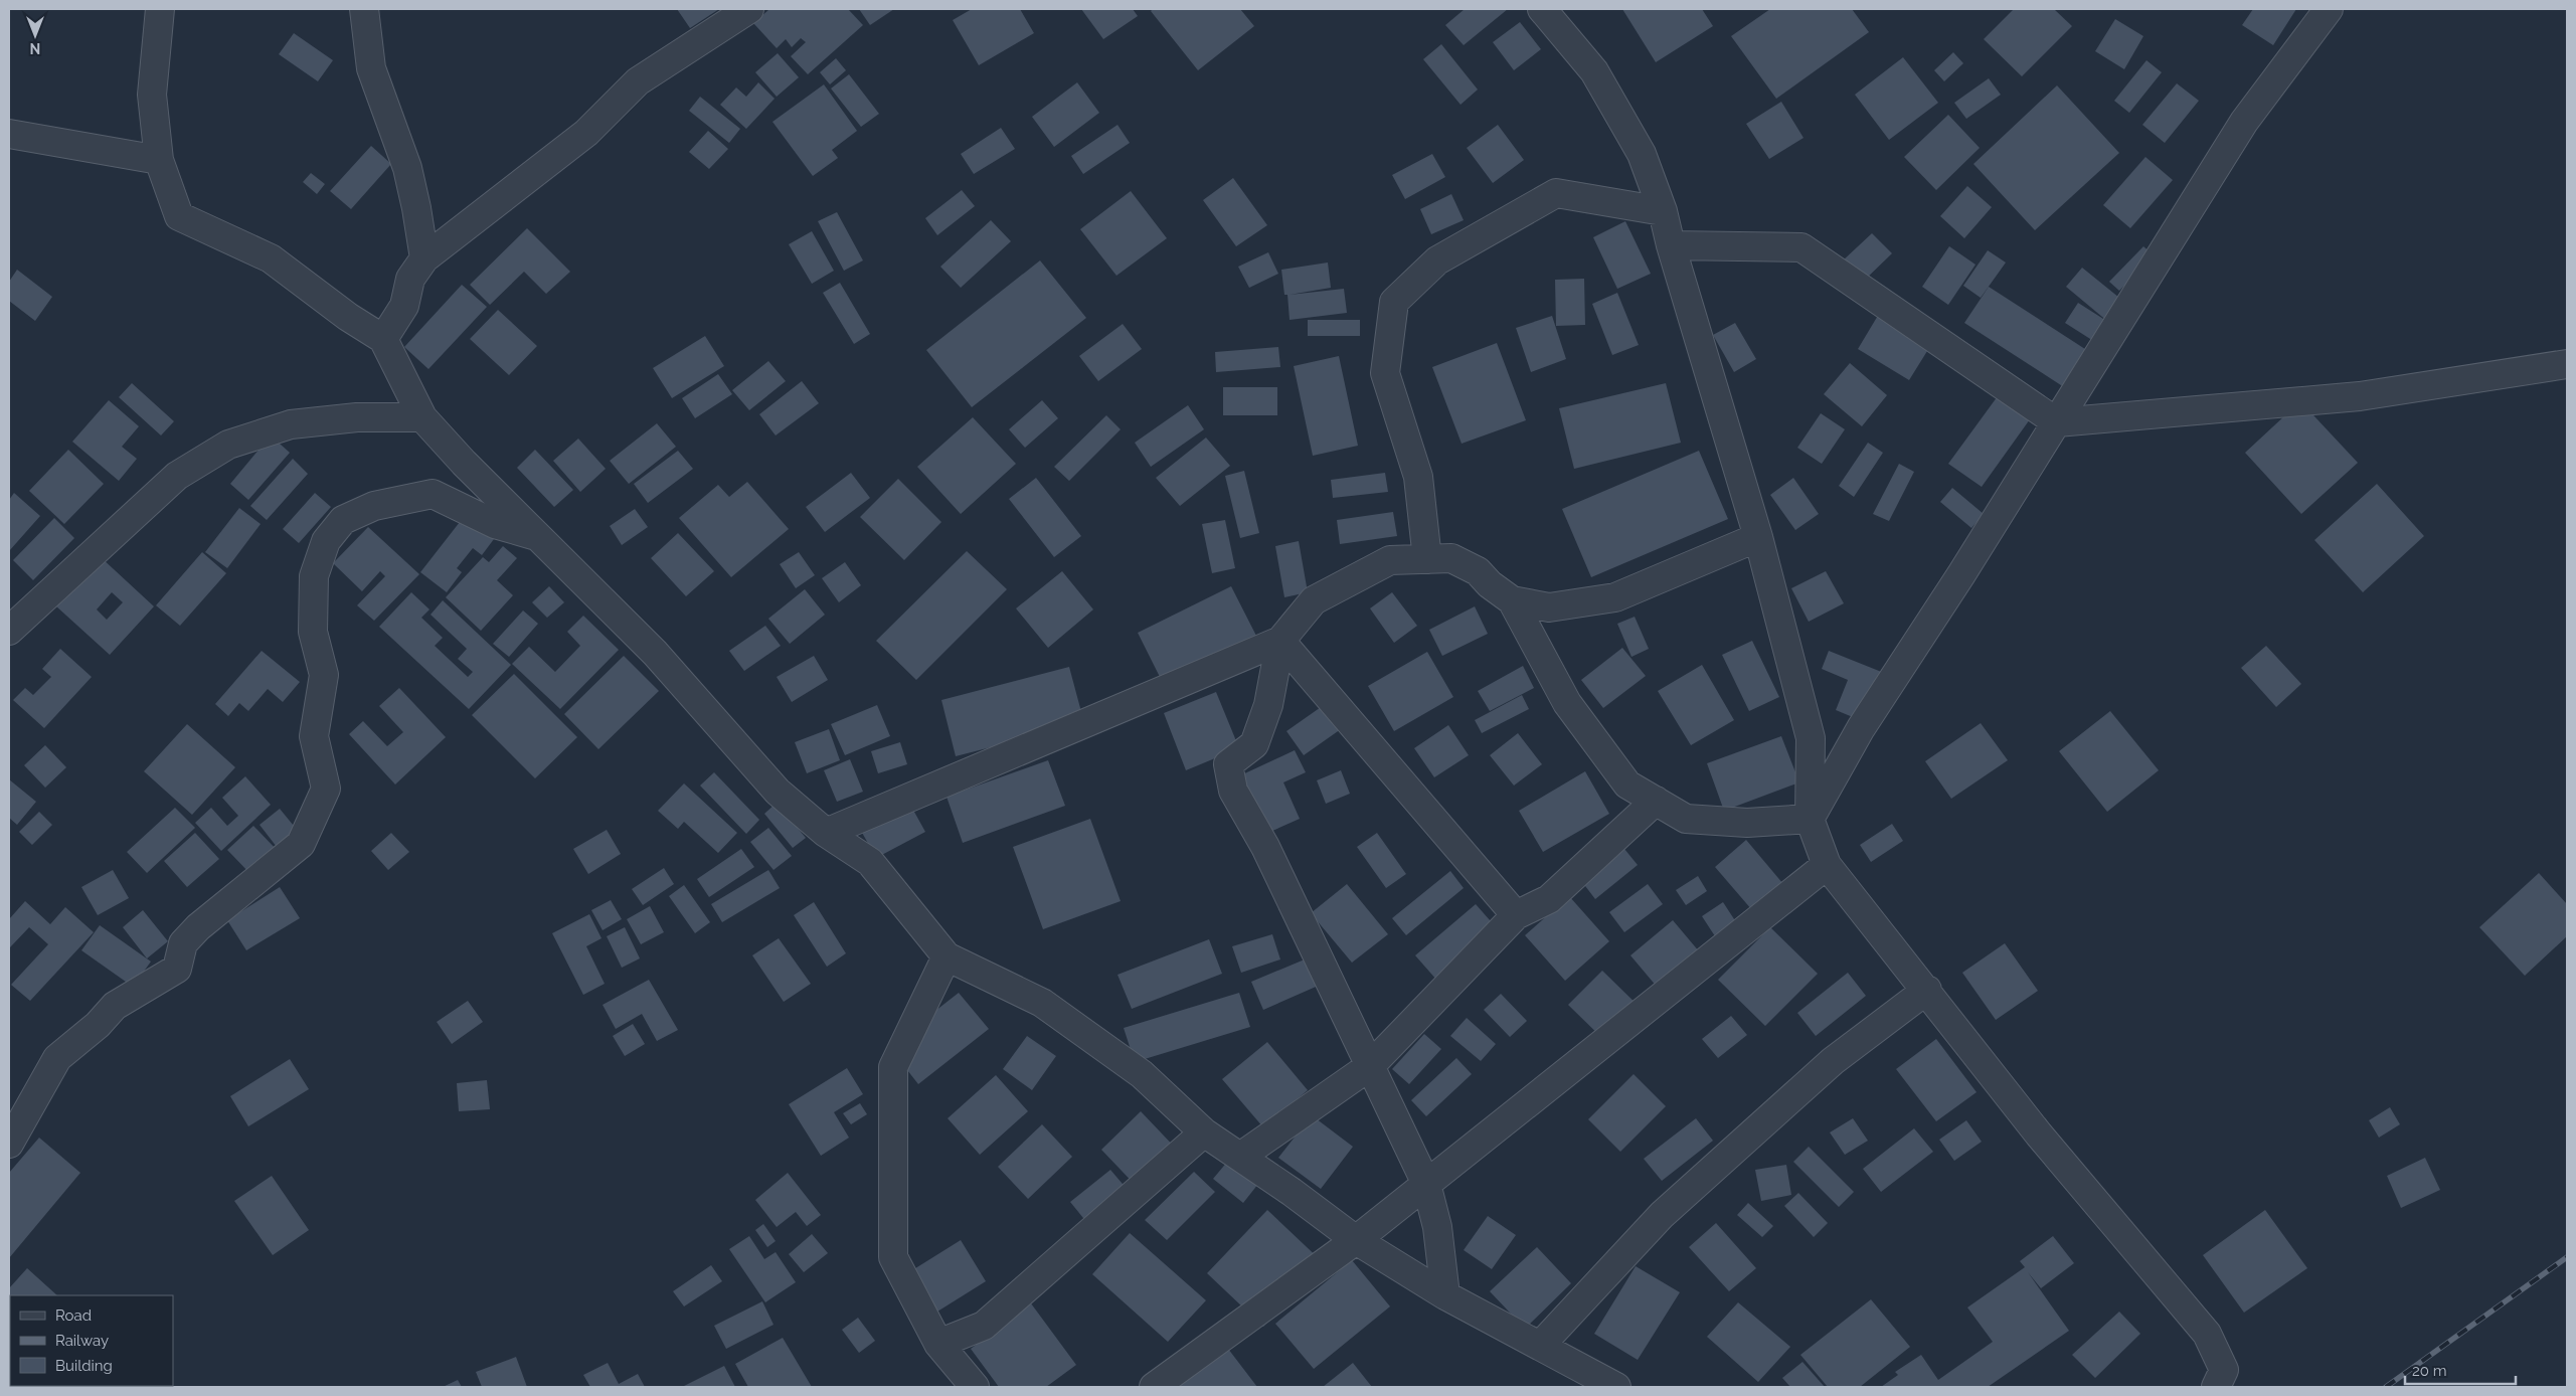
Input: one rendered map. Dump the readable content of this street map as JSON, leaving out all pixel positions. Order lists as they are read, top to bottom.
{
  "legend": ["Road", "Railway", "Building"],
  "scale_bar": "20 m",
  "north": "bottom"
}
